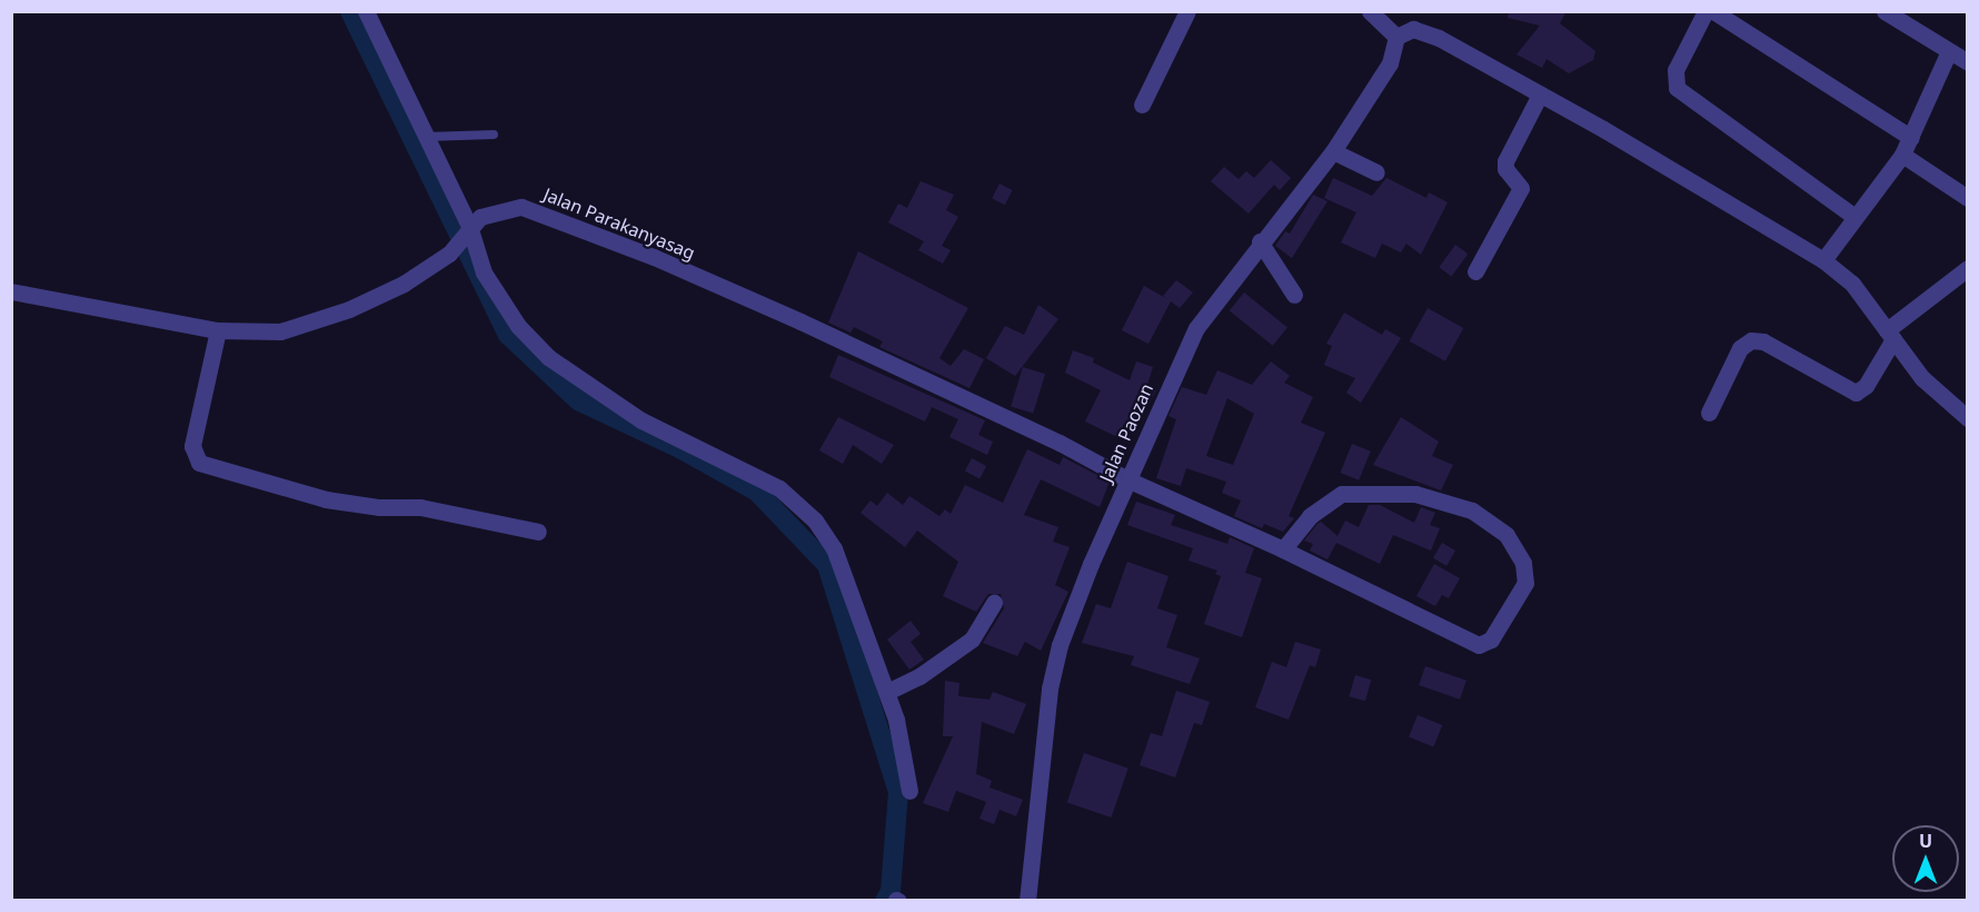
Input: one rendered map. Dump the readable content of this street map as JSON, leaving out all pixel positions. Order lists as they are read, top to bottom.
{
  "streets": {
    "street": ["Jalan Parakanyasag", "Jalan Paozan"]
  },
  "crossings": [
    ["Jalan Parakanyasag", "Jalan Paozan"]
  ],
  "north": "top"
}
